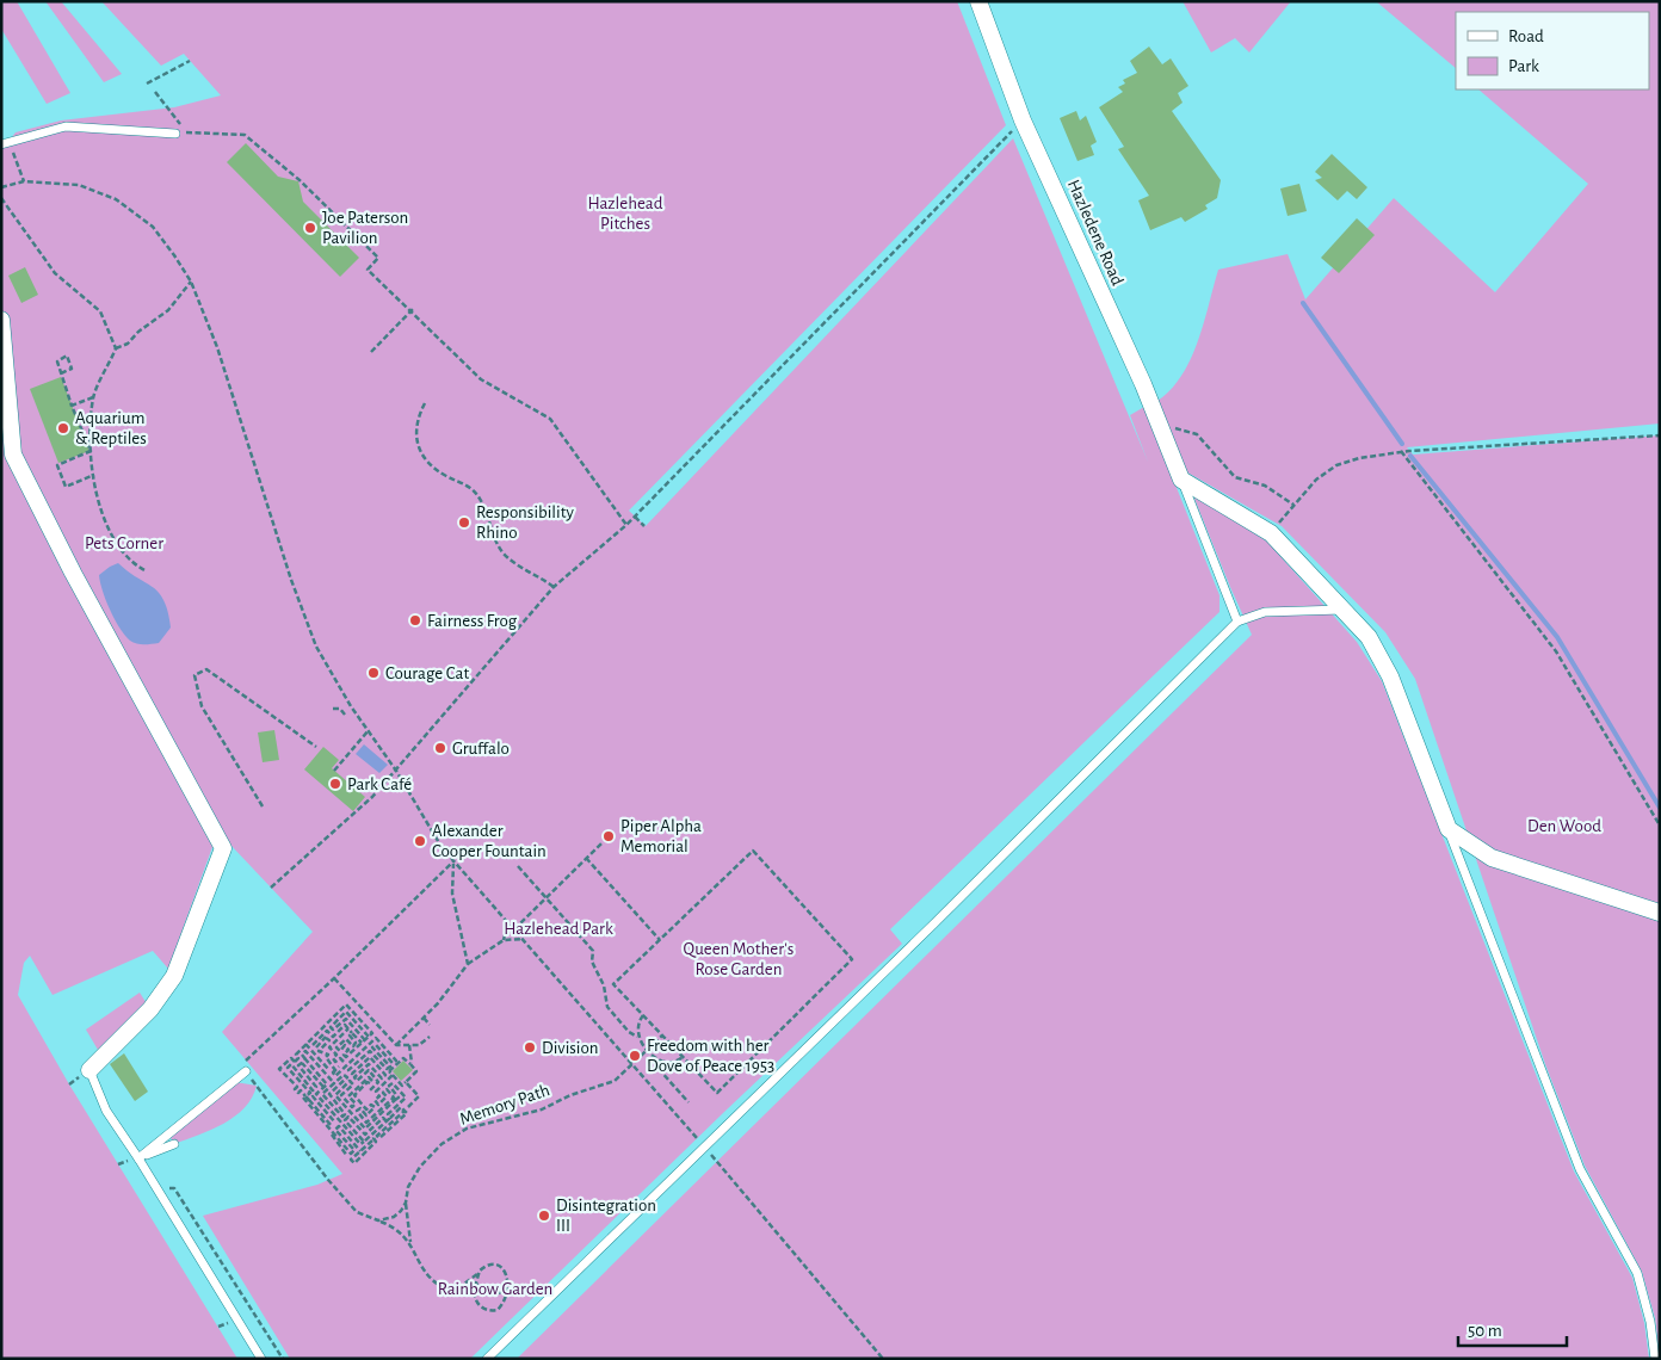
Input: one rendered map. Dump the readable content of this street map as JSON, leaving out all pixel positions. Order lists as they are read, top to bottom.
{
  "streets": {
    "street": ["Hazledene Road"],
    "path": ["Memory Path"]
  },
  "parks": [
    "Hazlehead Pitches",
    "Pets Corner",
    "Den Wood",
    "Hazlehead Park",
    "Queen Mother's Rose Garden",
    "Rainbow Garden"
  ],
  "places": [
    "Joe Paterson Pavilion",
    "Aquarium & Reptiles",
    "Responsibility Rhino",
    "Fairness Frog",
    "Courage Cat",
    "Gruffalo",
    "Park Café",
    "Piper Alpha Memorial",
    "Alexander Cooper Fountain",
    "Division",
    "Freedom with her Dove of Peace 1953",
    "Disintegration III"
  ],
  "legend": ["Road", "Park"],
  "scale_bar": "50 m"
}
